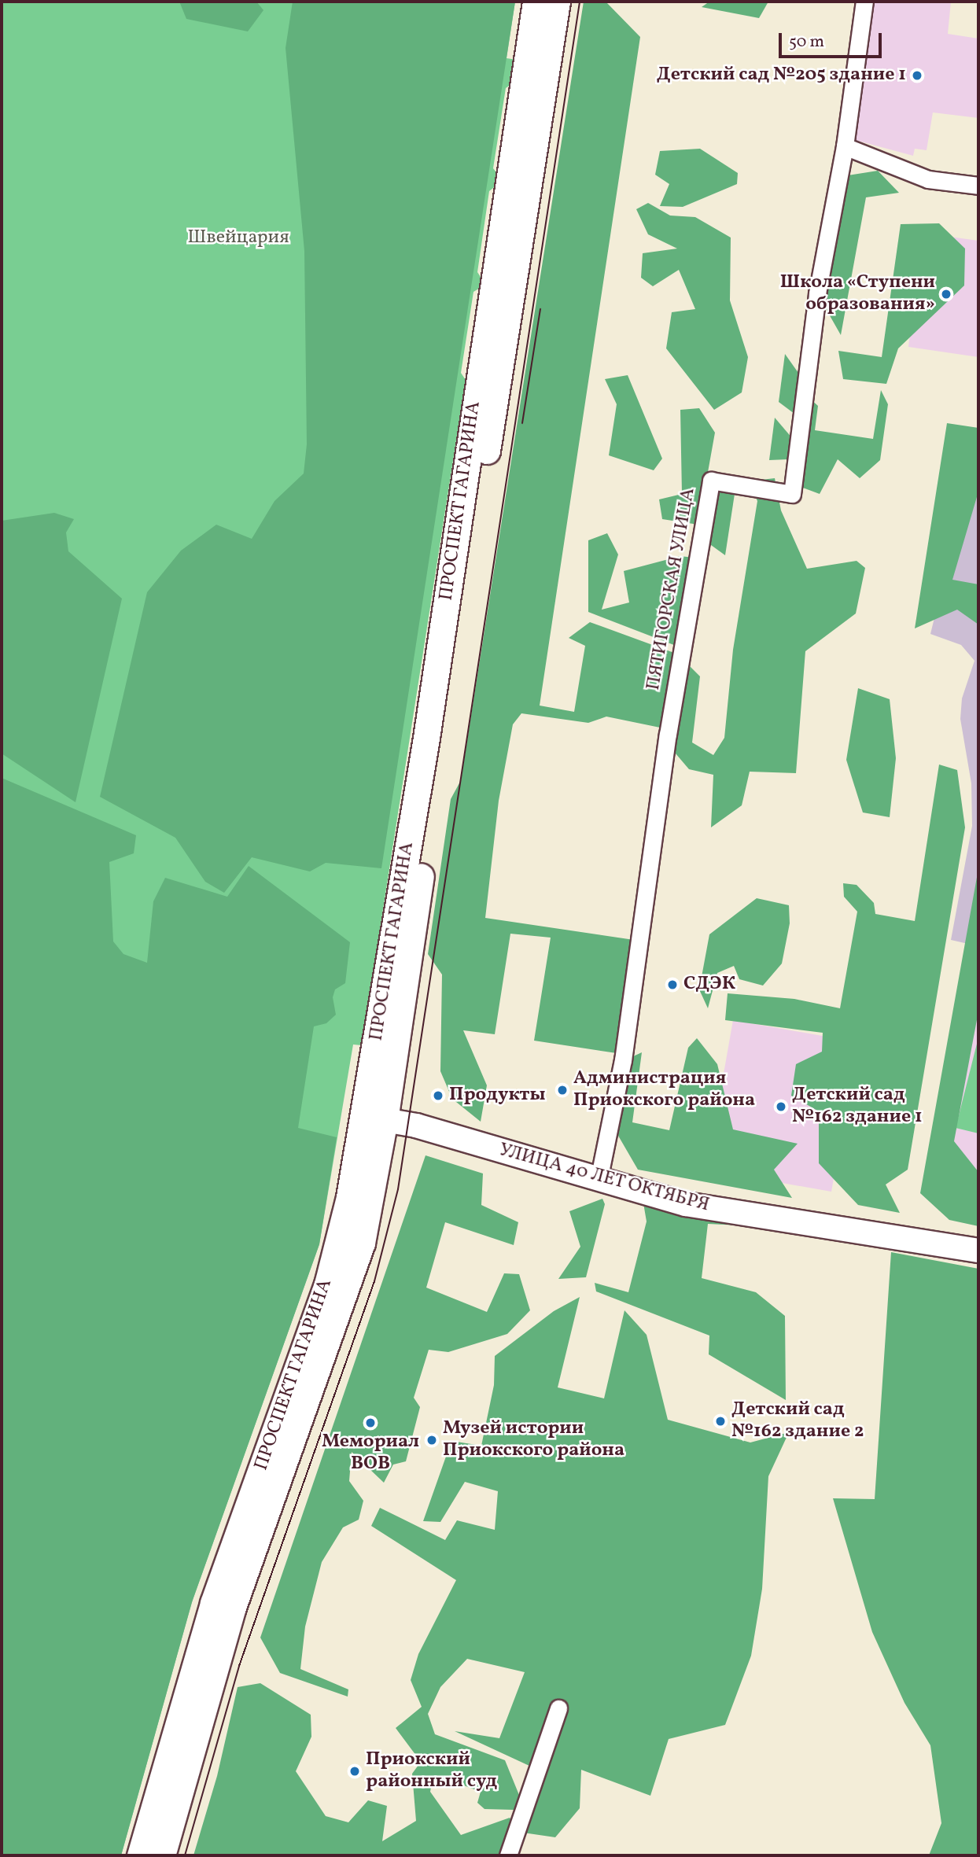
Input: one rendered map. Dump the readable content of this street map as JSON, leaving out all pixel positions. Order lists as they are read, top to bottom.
{
  "streets": {
    "main road": ["ПРОСПЕКТ ГАГАРИНА"],
    "street": ["ПЯТИГОРСКАЯ УЛИЦА", "УЛИЦА 40 ЛЕТ ОКТЯБРЯ"]
  },
  "crossings": [
    ["ПРОСПЕКТ ГАГАРИНА", "УЛИЦА 40 ЛЕТ ОКТЯБРЯ"],
    ["ПЯТИГОРСКАЯ УЛИЦА", "УЛИЦА 40 ЛЕТ ОКТЯБРЯ"]
  ],
  "parks": ["Швейцария"],
  "places": [
    "Детский сад №205 здание 1",
    "Школа «Ступени образования»",
    "СДЭК",
    "Администрация Приокского района",
    "Продукты",
    "Детский сад №162 здание 1",
    "Детский сад №162 здание 2",
    "Мемориал ВОВ",
    "Музей истории Приокского района",
    "Приокский районный суд"
  ],
  "scale_bar": "50 m"
}
